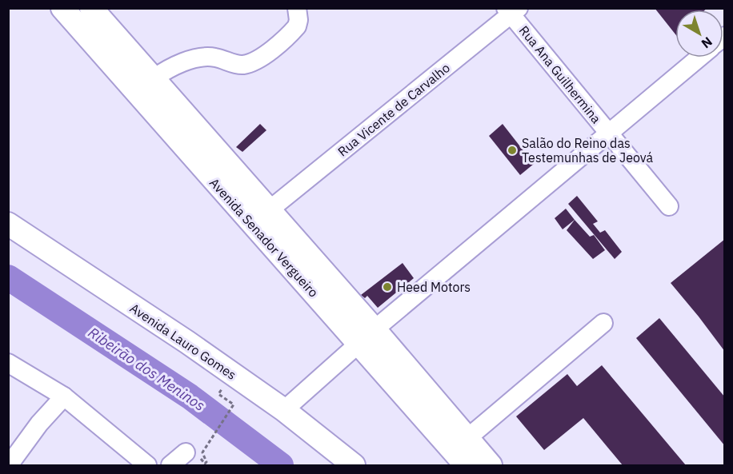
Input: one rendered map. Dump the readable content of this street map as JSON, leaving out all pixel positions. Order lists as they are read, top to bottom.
{
  "streets": {
    "main road": ["Avenida Senador Vergueiro", "Avenida Lauro Gomes"],
    "street": ["Rua Ana Guilhermina", "Rua Vicente de Carvalho"]
  },
  "crossings": [
    ["Rua Ana Guilhermina", "Rua Vicente de Carvalho"],
    ["Rua Vicente de Carvalho", "Avenida Senador Vergueiro"]
  ],
  "water": ["Ribeirão dos Meninos"],
  "places": ["Salão do Reino das Testemunhas de Jeová", "Heed Motors"],
  "north": "bottom right"
}
